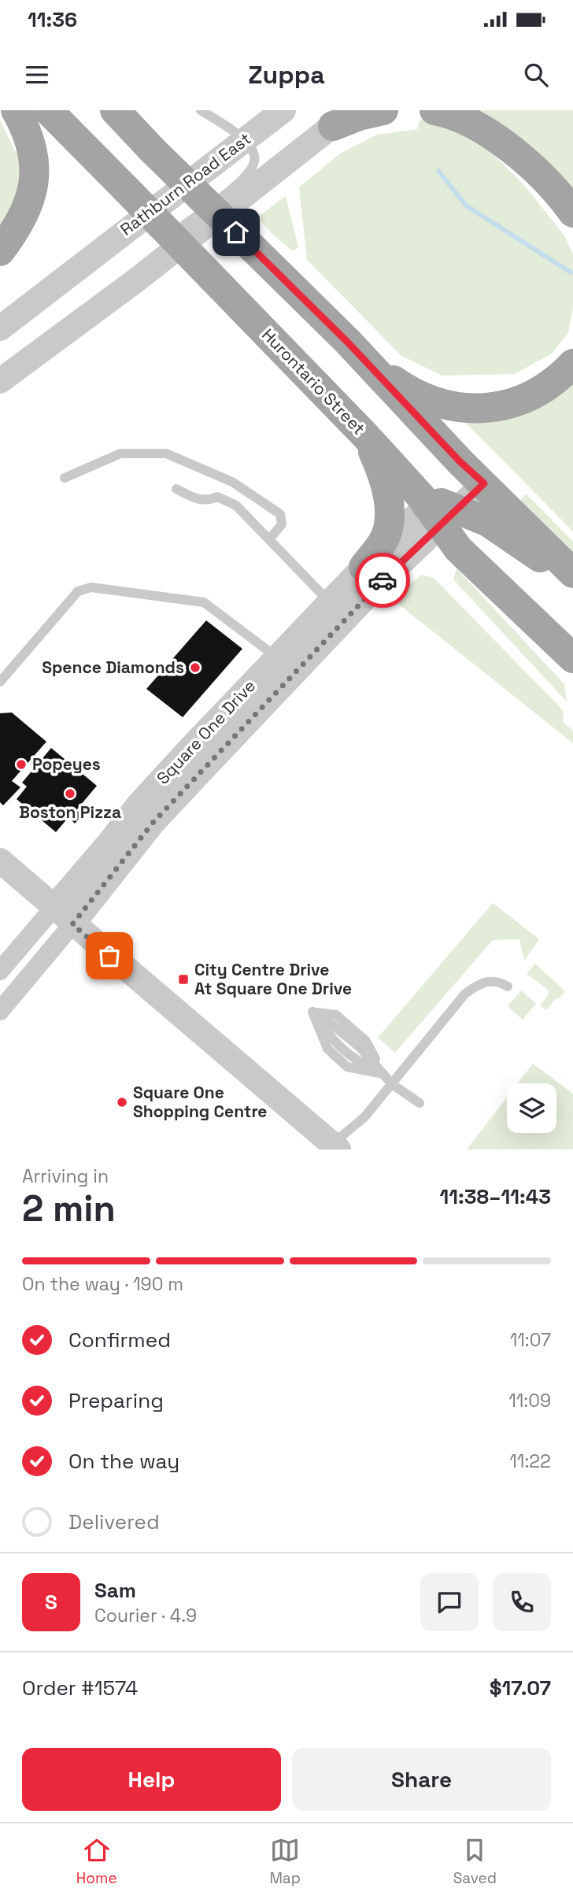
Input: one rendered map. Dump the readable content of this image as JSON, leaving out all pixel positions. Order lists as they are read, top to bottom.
{
  "streets": {
    "main road": ["Hurontario Street"],
    "street": ["Rathburn Road East", "Square One Drive"]
  },
  "crossings": [
    ["Hurontario Street", "Square One Drive"]
  ],
  "places": {
    "other": [
      "Spence Diamonds",
      "Popeyes",
      "Boston Pizza",
      "Square One Shopping Centre"
    ],
    "transit": ["City Centre Drive At Square One Drive"]
  },
  "page": {
    "status": "11:36",
    "header": "Zuppa",
    "heading": ["2 min", "Arriving in", "11:38–11:43"],
    "panel": [
      "Sam",
      "Courier · 4.9",
      "Order #1574",
      "$17.07"
    ],
    "bar": "On the way · 190 m",
    "list": [
      ["Confirmed", "11:07"],
      ["Preparing", "11:09"],
      ["On the way", "11:22"],
      "Delivered"
    ],
    "round": "S",
    "buttons": ["Help", "Share"],
    "tabs": ["Home", "Map", "Saved"]
  }
}
